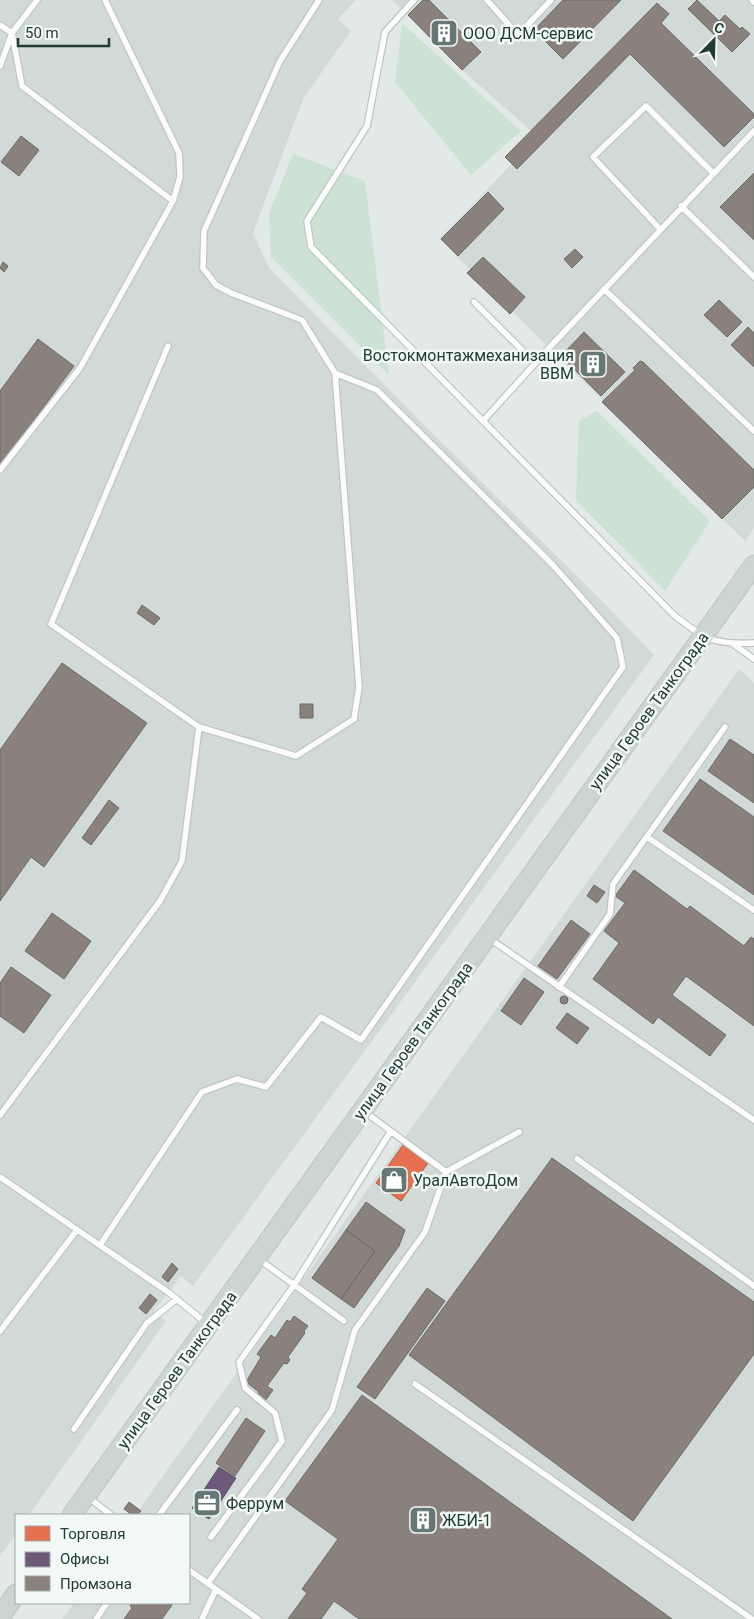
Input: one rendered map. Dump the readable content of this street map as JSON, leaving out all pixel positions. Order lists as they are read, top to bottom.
{
  "streets": {
    "main road": ["улица Героев Танкограда"]
  },
  "places": {
    "building": ["ООО ДСМ-сервис", "Востокмонтажмеханизация ВВМ", "ЖБИ-1"],
    "shop": ["УралАвтоДом"],
    "office": ["Феррум"]
  },
  "legend": ["Торговля", "Офисы", "Промзона"],
  "scale_bar": "50 m",
  "north": "top right"
}
